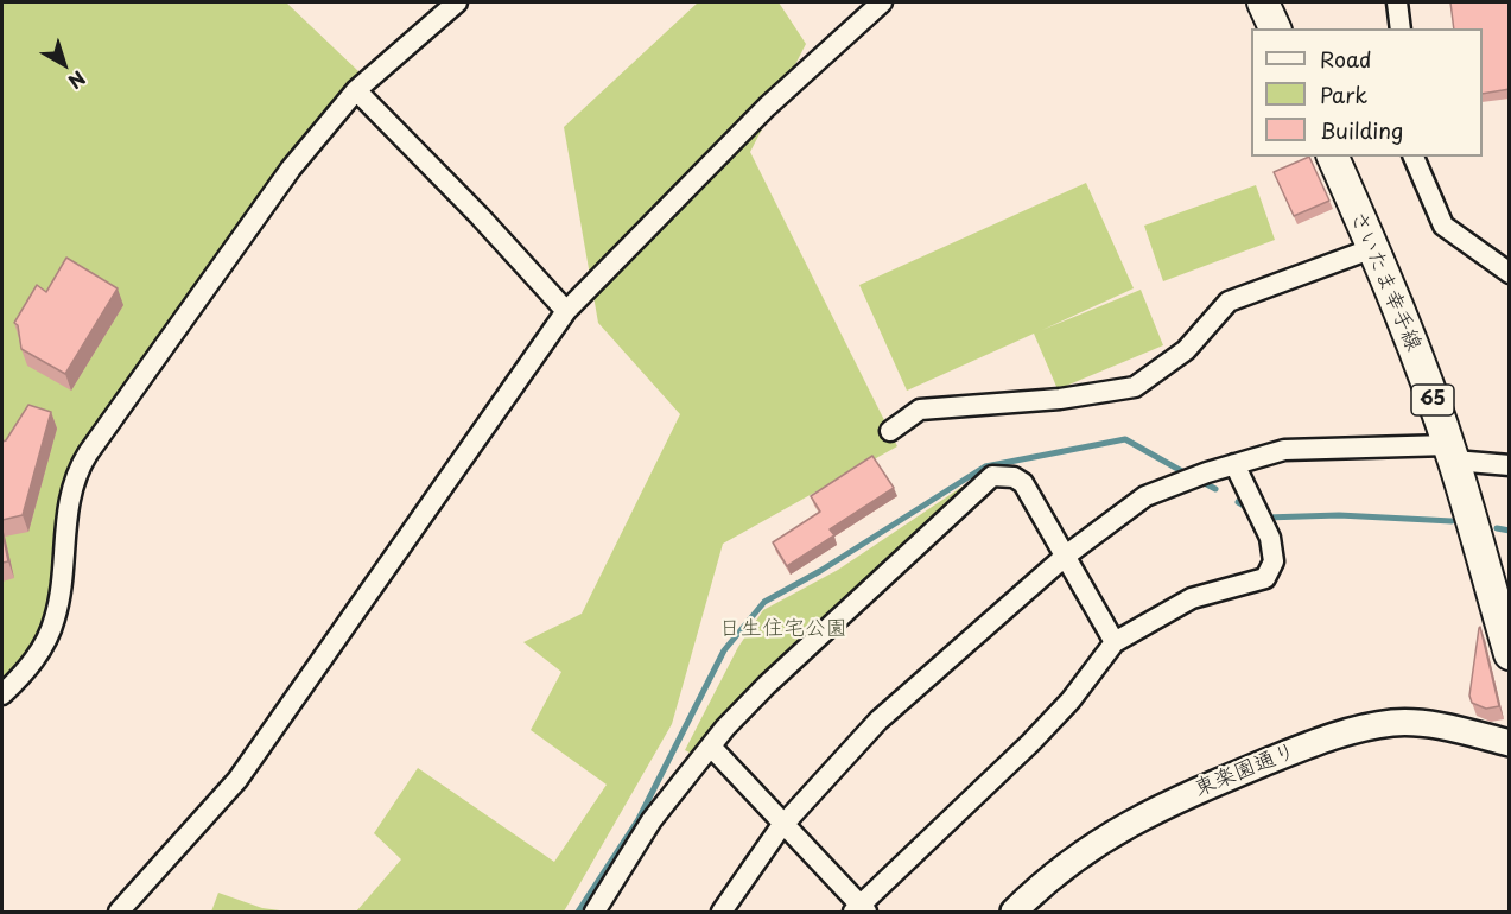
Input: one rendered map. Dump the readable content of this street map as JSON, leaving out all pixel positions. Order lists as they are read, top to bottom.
{
  "streets": {
    "main road": ["さいたま幸手線", "65"],
    "street": ["東楽園通り"]
  },
  "parks": ["日生住宅公園"],
  "legend": ["Road", "Park", "Building"],
  "north": "bottom right"
}
